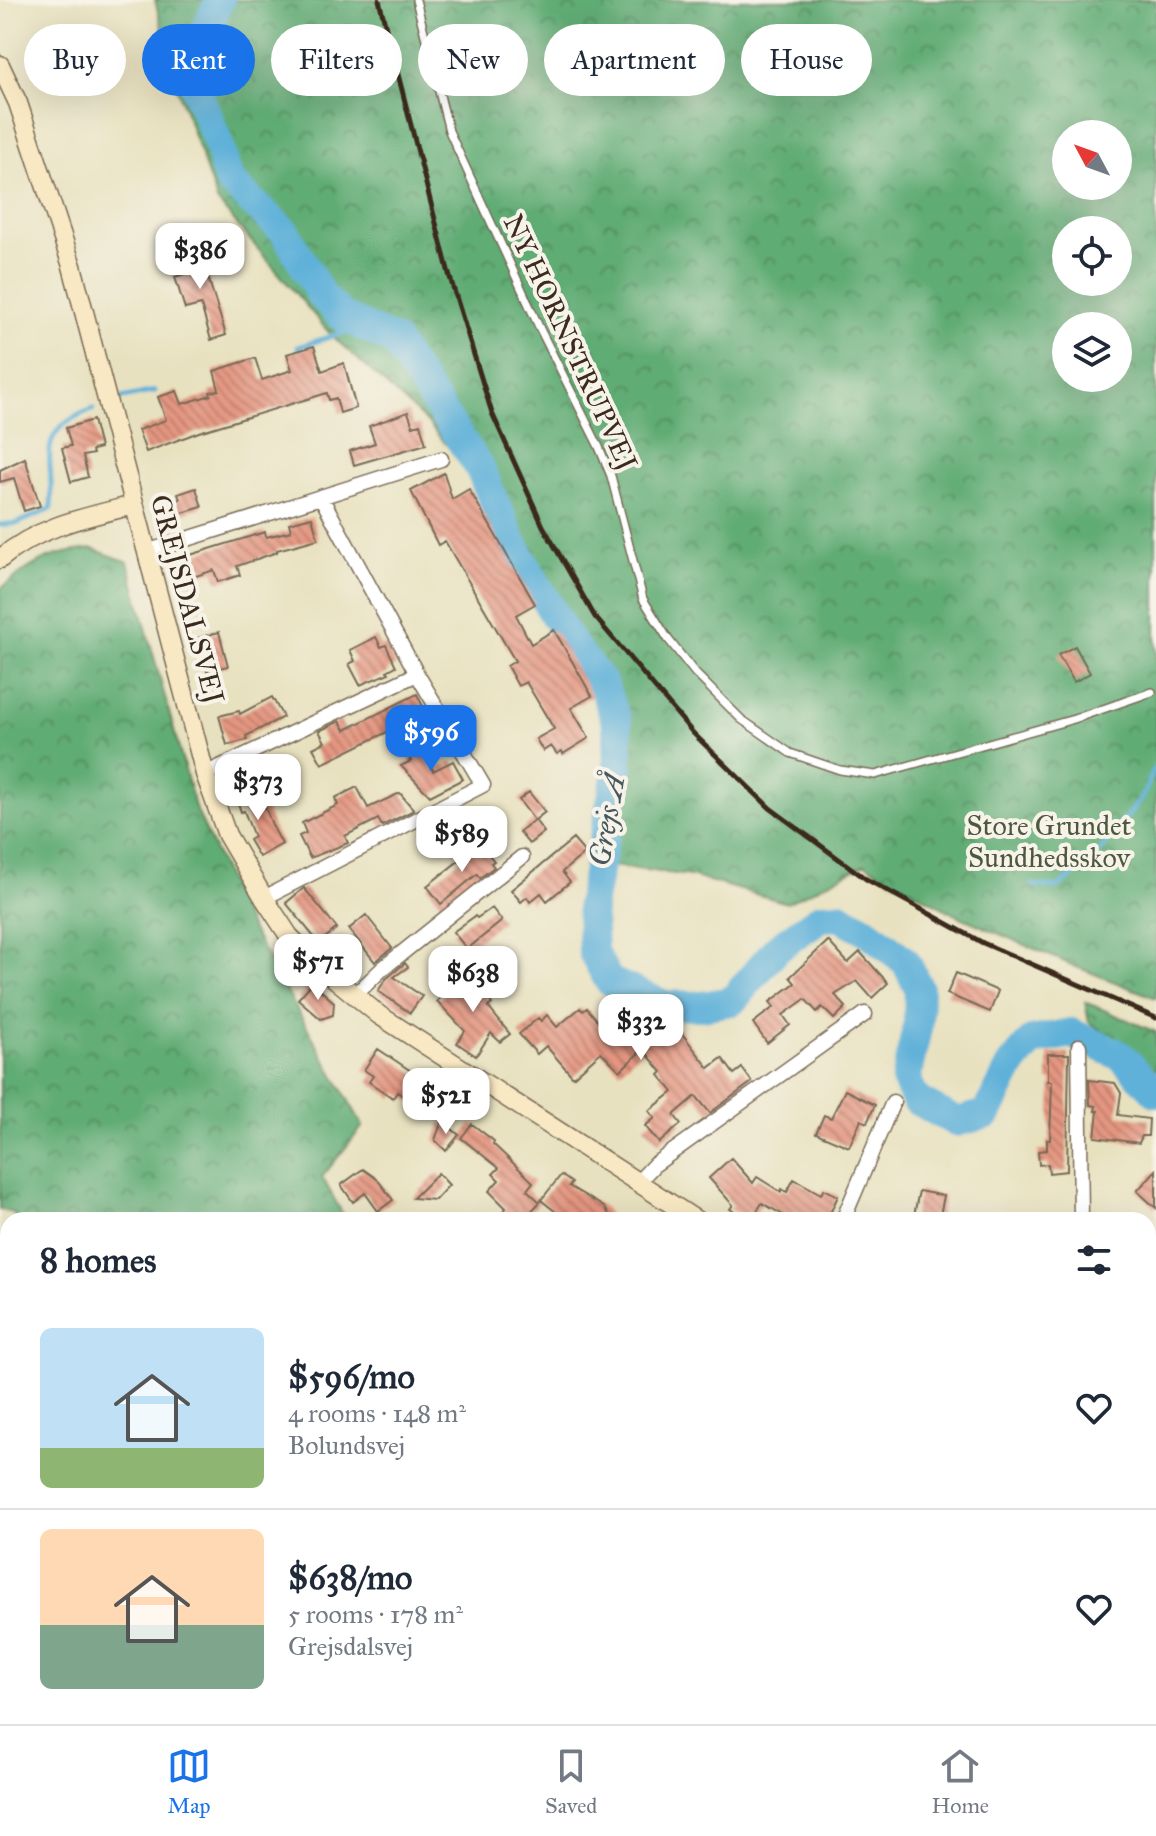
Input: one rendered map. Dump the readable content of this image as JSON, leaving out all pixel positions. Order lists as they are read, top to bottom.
{
  "streets": {
    "street": ["GREJSDALSVEJ"],
    "lane": ["NY HORNSTRUPVEJ"]
  },
  "water": ["Grejs Å"],
  "parks": ["Store Grundet Sundhedsskov"],
  "north": "top left",
  "page": {
    "chip": [
      "Buy",
      "Rent",
      "Filters",
      "New",
      "Apartment",
      "House"
    ],
    "price": [
      "$386",
      "$596",
      "$373",
      "$589",
      "$571",
      "$638",
      "$332",
      "$521"
    ],
    "heading": "8 homes",
    "list": [
      {
        "name": "$596/mo",
        "note": "4 rooms · 148 m² · Bolundsvej"
      },
      {
        "name": "$638/mo",
        "note": "5 rooms · 178 m² · Grejsdalsvej"
      }
    ],
    "tabs": ["Map", "Saved", "Home"]
  }
}
